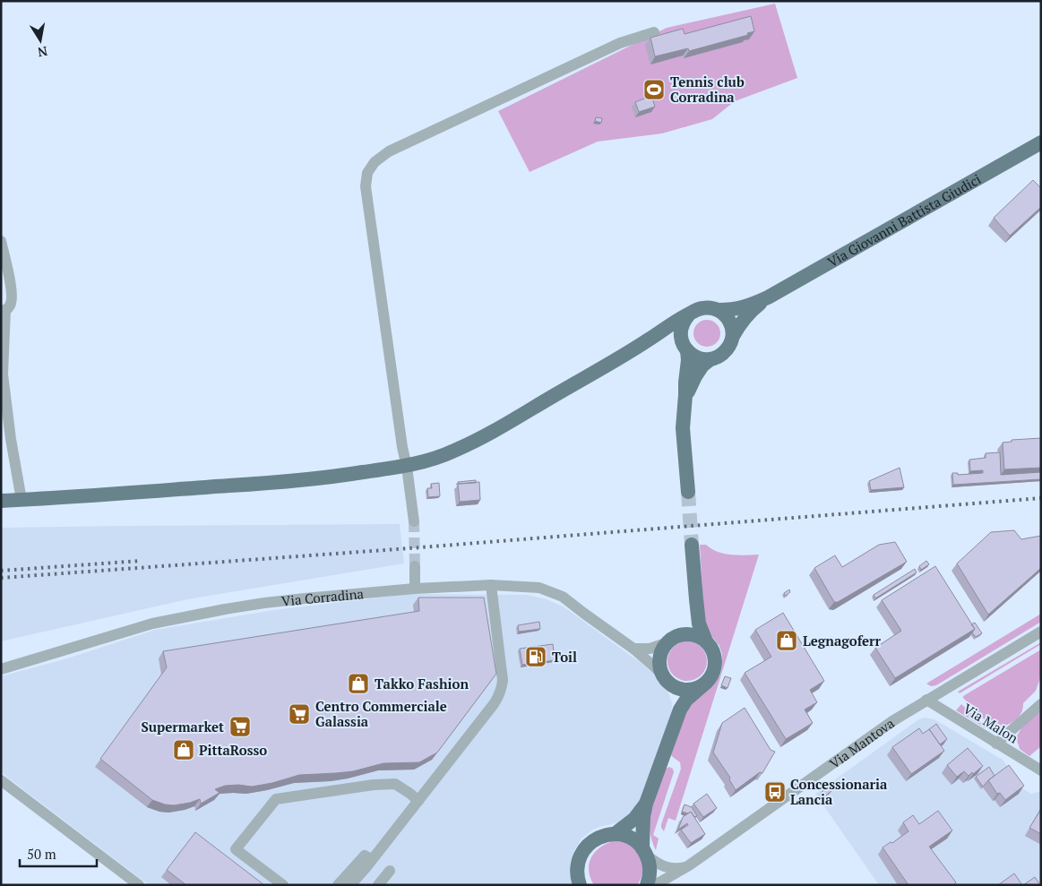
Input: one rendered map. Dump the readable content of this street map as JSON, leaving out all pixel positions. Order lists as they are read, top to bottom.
{
  "streets": {
    "main road": ["Via Giovanni Battista Giudici"],
    "street": ["Via Corradina", "Via Malon", "Via Mantova"]
  },
  "crossings": [
    ["Via Malon", "Via Mantova"]
  ],
  "places": {
    "sports": ["Tennis club Corradina"],
    "shop": ["Legnagoferr", "Takko Fashion", "PittaRosso"],
    "fuel station": ["Toil"],
    "supermarket": ["Centro Commerciale Galassia", "Supermarket"],
    "bus stop": ["Concessionaria Lancia"]
  },
  "scale_bar": "50 m",
  "north": "bottom"
}
